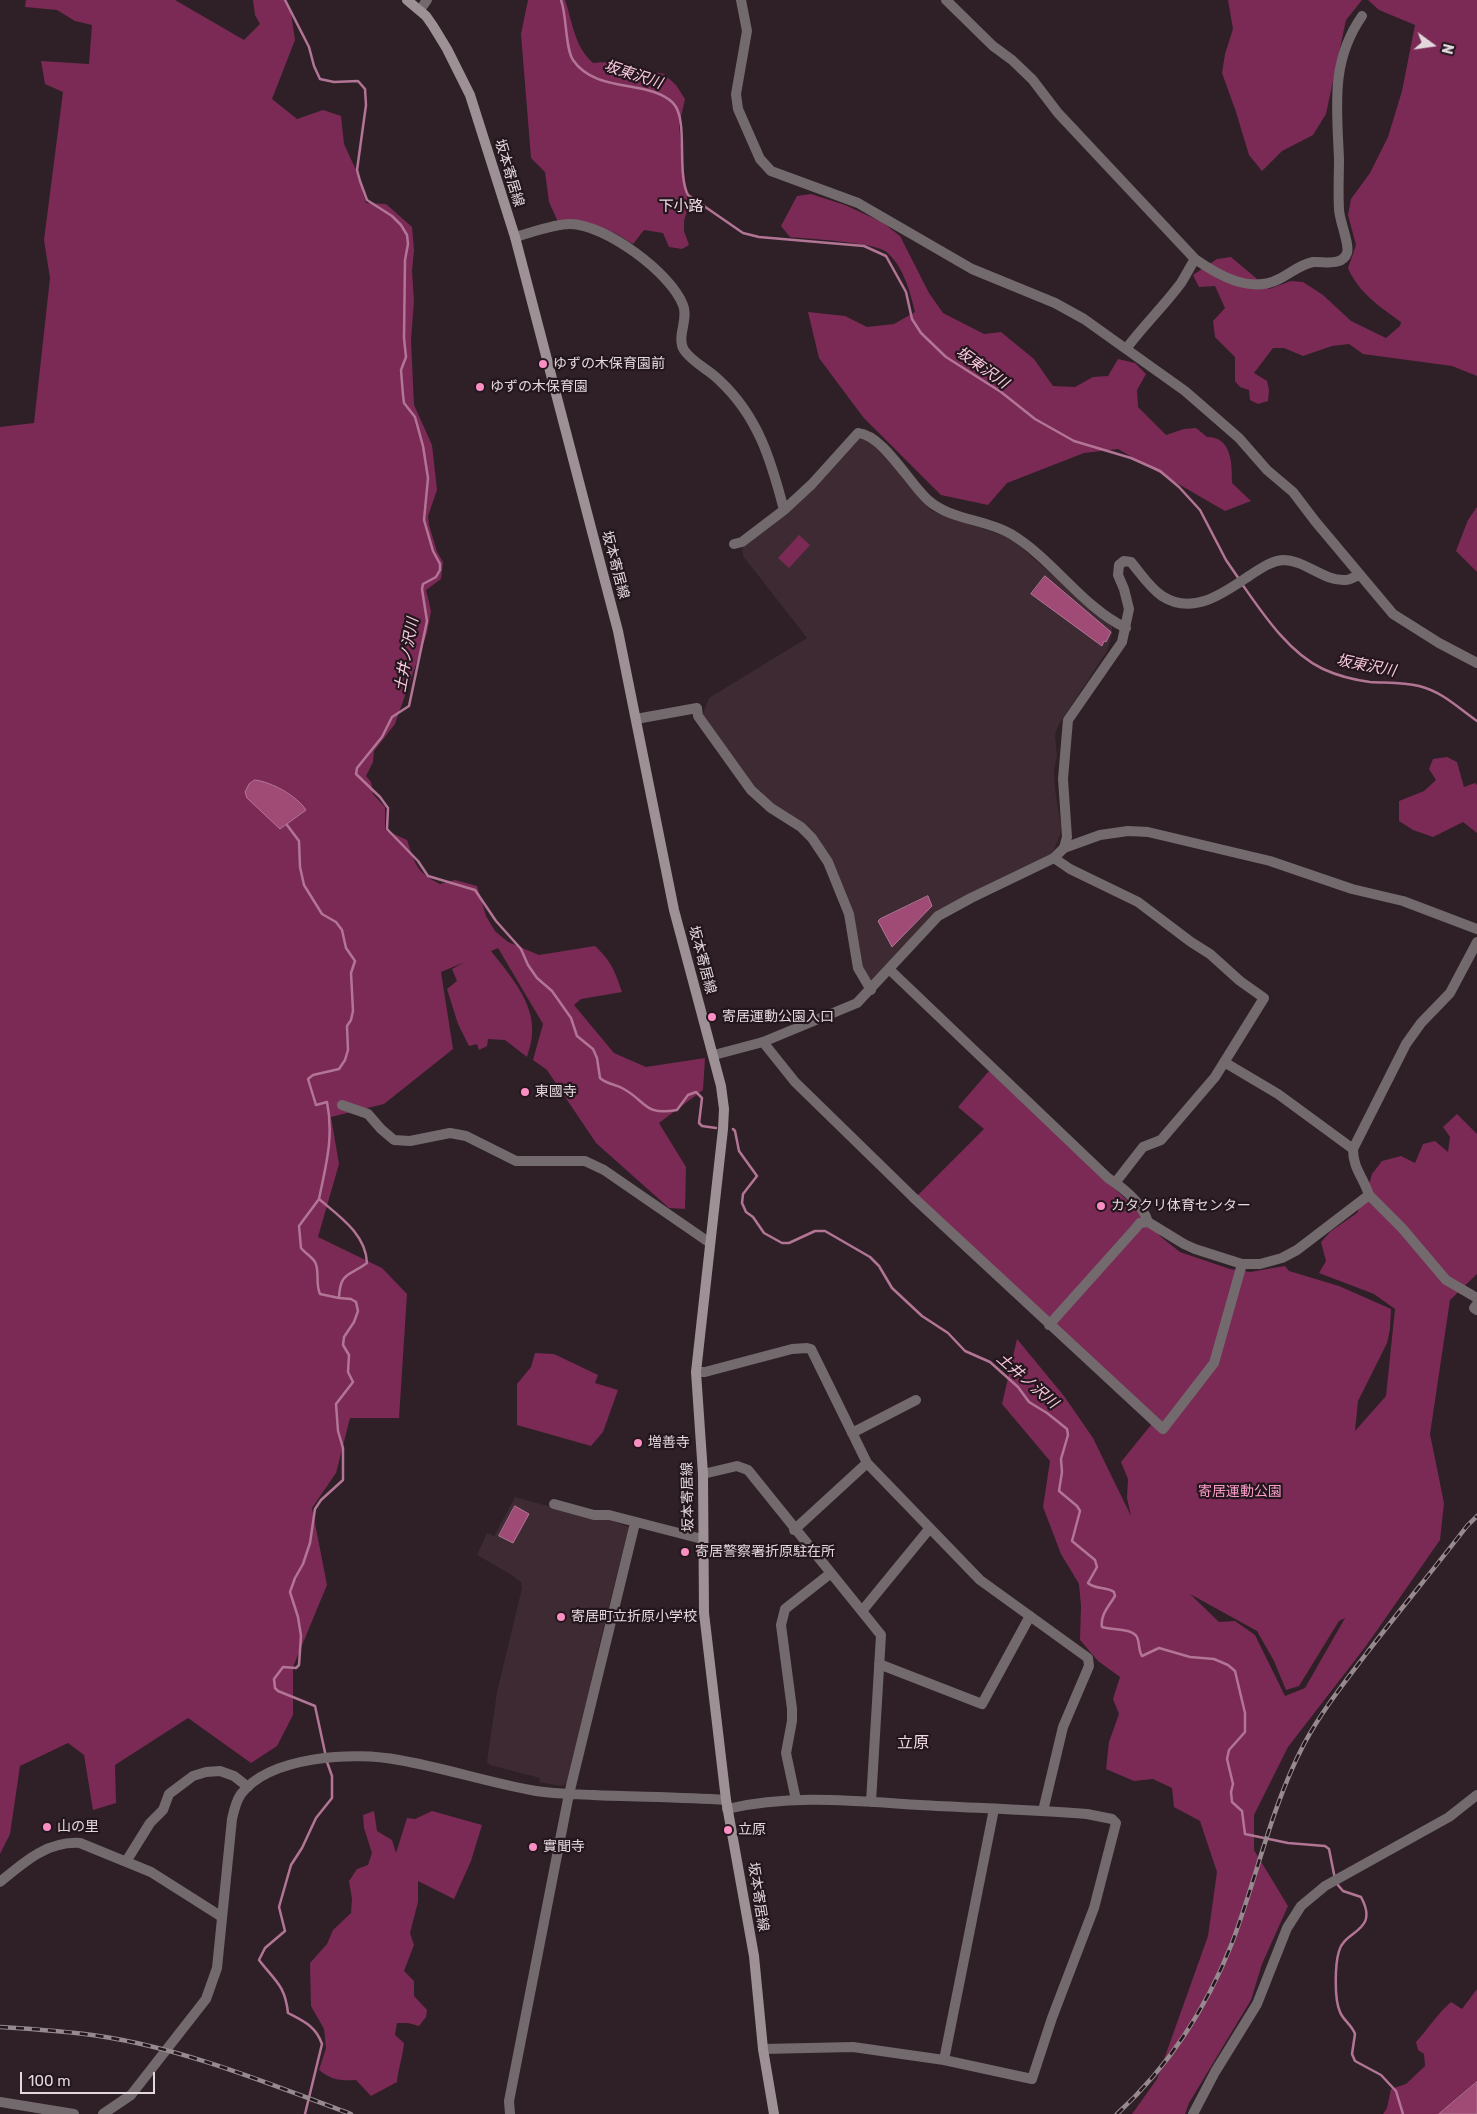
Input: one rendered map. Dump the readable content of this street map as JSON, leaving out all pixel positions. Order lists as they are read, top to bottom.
{
  "streets": {
    "main road": ["坂本寄居線"]
  },
  "districts": ["下小路", "立原"],
  "water": ["坂東沢川", "土井ノ沢川"],
  "parks": ["寄居運動公園"],
  "places": [
    "ゆずの木保育園前",
    "ゆずの木保育園",
    "寄居運動公園入口",
    "東國寺",
    "カタクリ体育センター",
    "増善寺",
    "寄居警察署折原駐在所",
    "寄居町立折原小学校",
    "山の里",
    "立原",
    "實聞寺"
  ],
  "scale_bar": "100 m",
  "north": "right"
}
